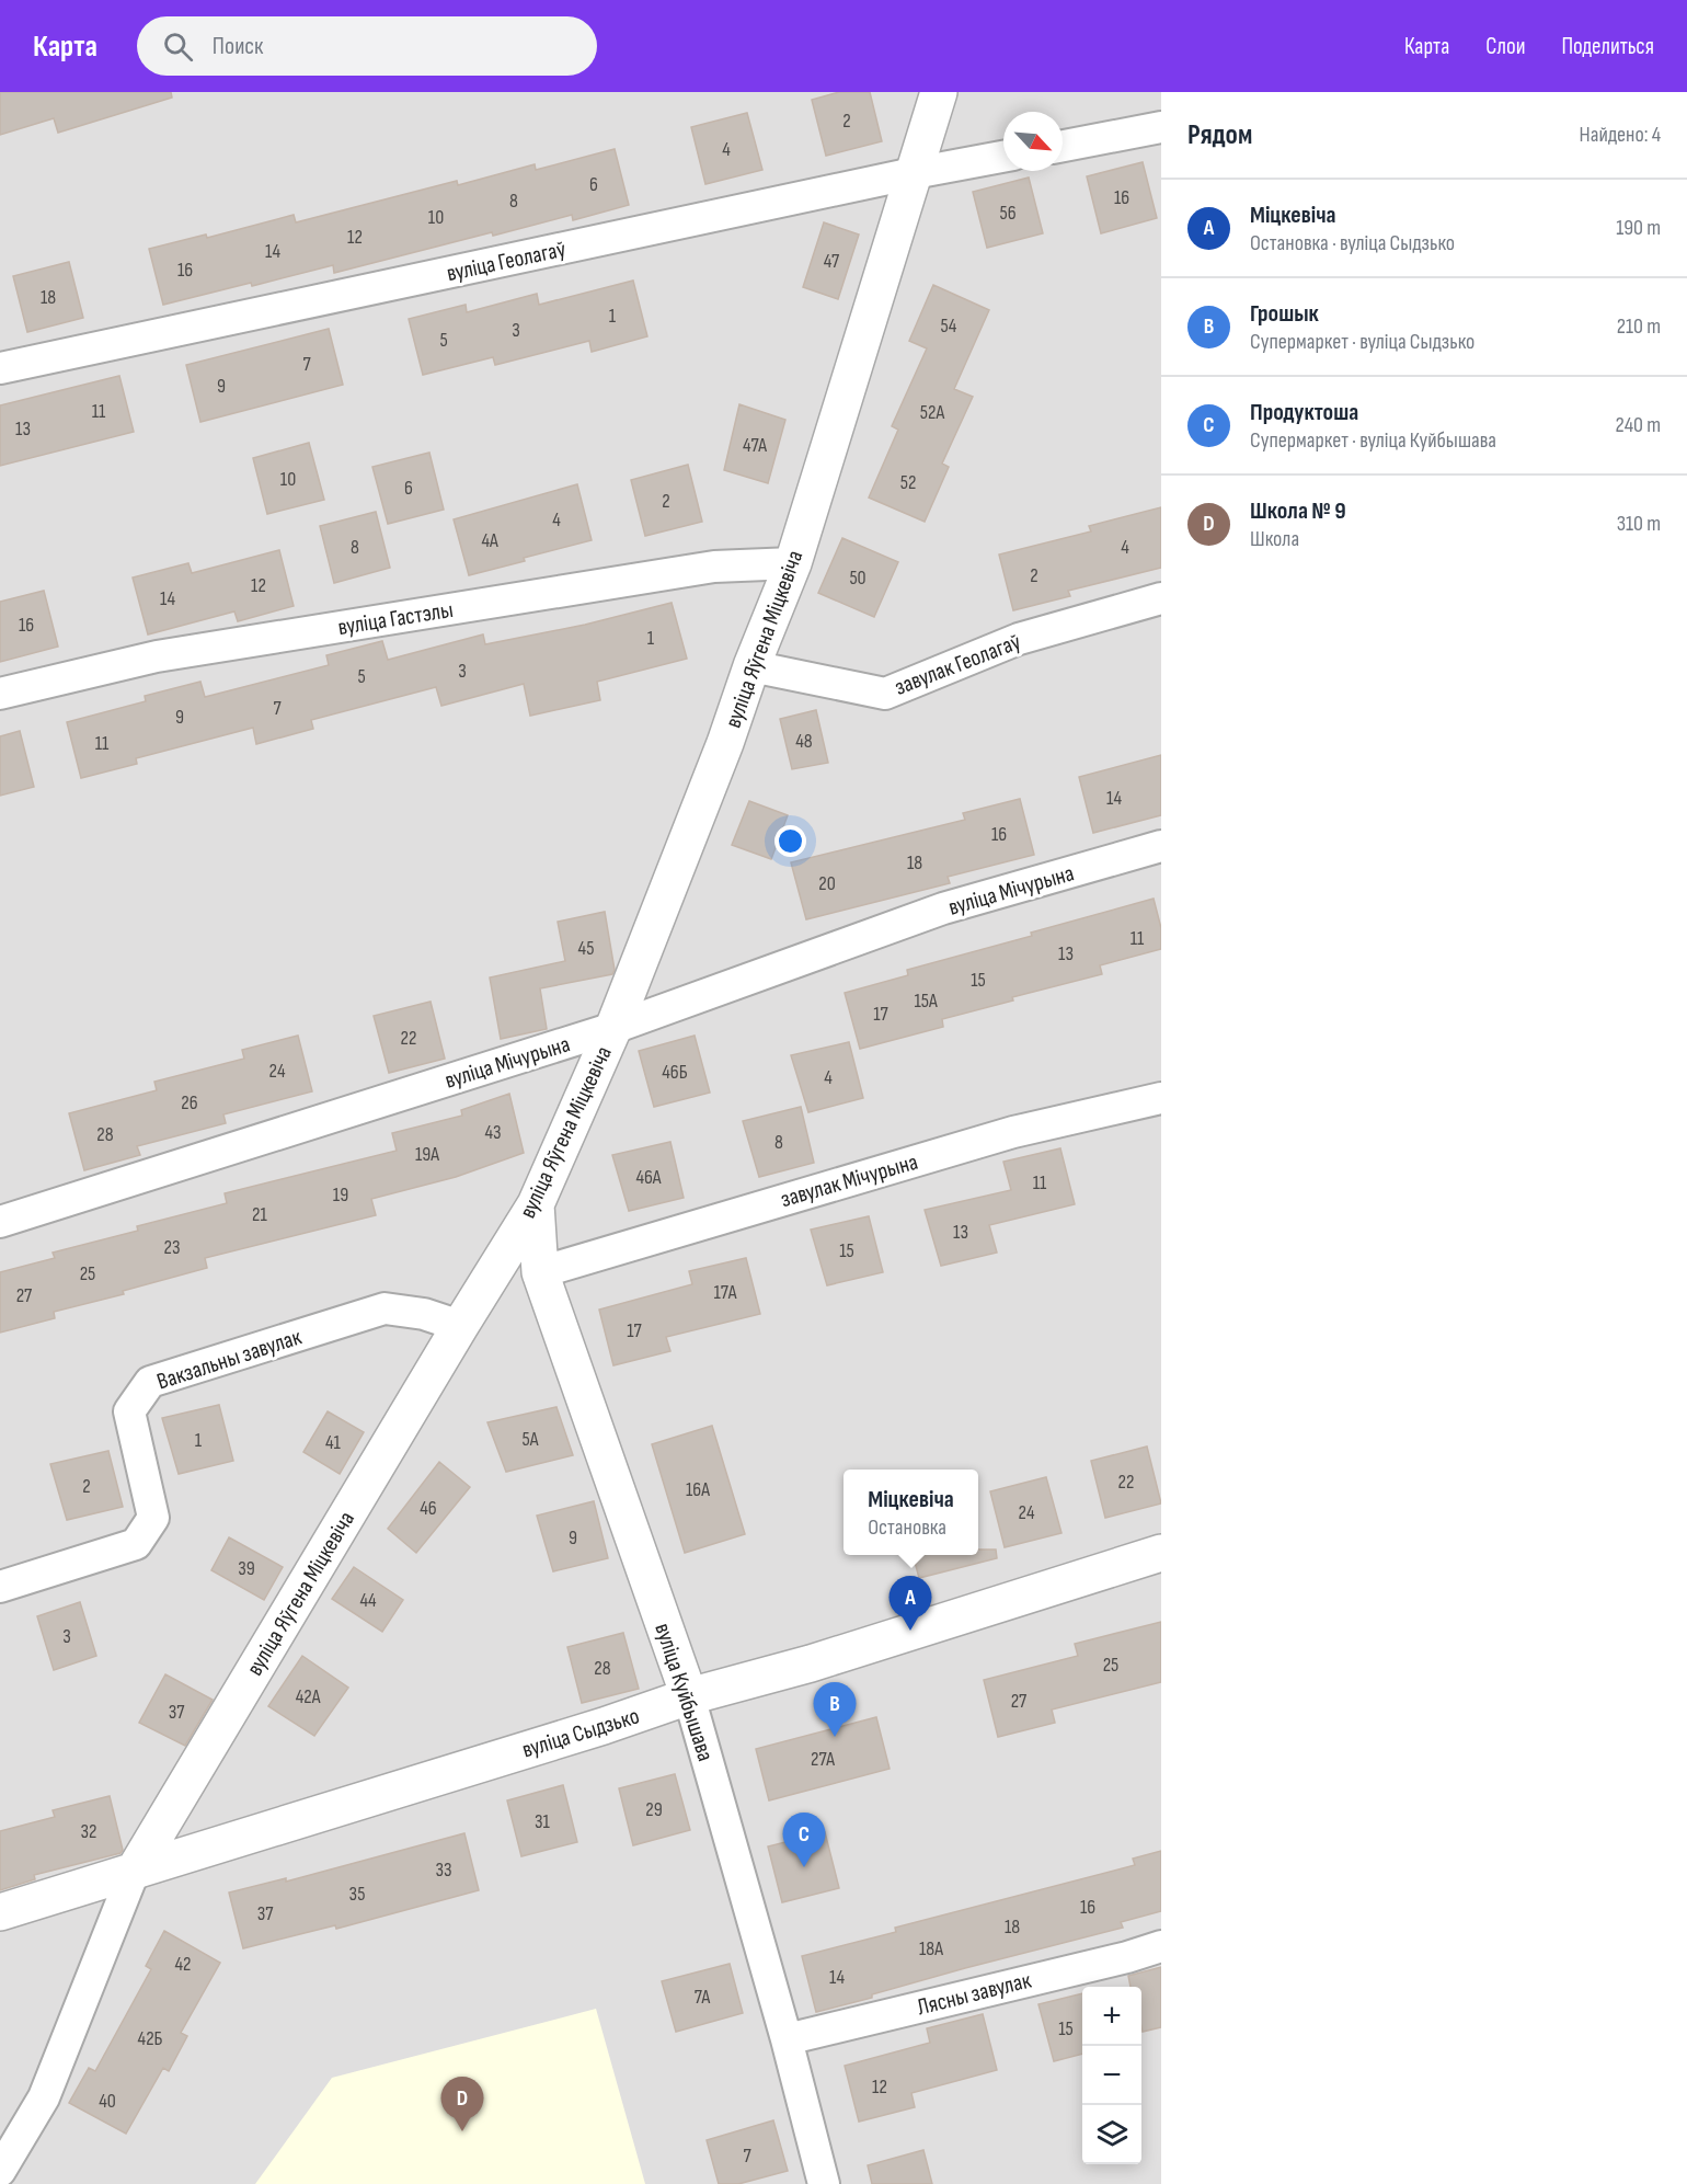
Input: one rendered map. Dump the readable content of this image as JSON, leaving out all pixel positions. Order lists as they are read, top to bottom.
{
  "streets": {
    "street": [
      "вуліца Геолагаў",
      "вуліца Гастэлы",
      "вуліца Яўгена Міцкевіча",
      "завулак Геолагаў",
      "вуліца Мічурына",
      "завулак Мічурына",
      "Вакзальны завулак",
      "вуліца Куйбышава",
      "вуліца Сыдзько",
      "Лясны завулак"
    ]
  },
  "crossings": [
    ["вуліца Геолагаў", "вуліца Яўгена Міцкевіча"],
    ["вуліца Гастэлы", "вуліца Яўгена Міцкевіча"],
    ["вуліца Яўгена Міцкевіча", "завулак Геолагаў"],
    ["вуліца Яўгена Міцкевіча", "вуліца Мічурына"],
    ["вуліца Яўгена Міцкевіча", "Вакзальны завулак"],
    ["вуліца Яўгена Міцкевіча", "вуліца Куйбышава"],
    ["вуліца Яўгена Міцкевіча", "вуліца Сыдзько"],
    ["завулак Мічурына", "вуліца Куйбышава"],
    ["вуліца Куйбышава", "вуліца Сыдзько"],
    ["вуліца Куйбышава", "Лясны завулак"]
  ],
  "house_numbers": [
    "2",
    "4",
    "6",
    "16",
    "8",
    "56",
    "10",
    "12",
    "14",
    "47",
    "16",
    "18",
    "1",
    "54",
    "3",
    "5",
    "7",
    "9",
    "11",
    "52А",
    "13",
    "47А",
    "10",
    "52",
    "6",
    "2",
    "4",
    "4А",
    "8",
    "4",
    "2",
    "50",
    "12",
    "14",
    "16",
    "1",
    "3",
    "5",
    "7",
    "9",
    "48",
    "11",
    "14",
    "16",
    "18",
    "20",
    "11",
    "45",
    "13",
    "15",
    "15А",
    "17",
    "22",
    "24",
    "46Б",
    "4",
    "26",
    "43",
    "28",
    "8",
    "19А",
    "46А",
    "11",
    "19",
    "21",
    "13",
    "23",
    "15",
    "25",
    "17А",
    "27",
    "17",
    "5А",
    "1",
    "41",
    "22",
    "2",
    "16А",
    "46",
    "24",
    "9",
    "39",
    "44",
    "3",
    "25",
    "28",
    "42А",
    "27",
    "37",
    "27А",
    "29",
    "31",
    "32",
    "33",
    "35",
    "16",
    "37",
    "18",
    "18А",
    "42",
    "14",
    "7А",
    "15",
    "42Б",
    "12",
    "40",
    "7"
  ],
  "north": "bottom right",
  "page": {
    "header": "Карта",
    "search": "Поиск",
    "nav": ["Карта", "Слои", "Поделиться"],
    "heading": ["Рядом", "Найдено: 4"],
    "list": [
      {
        "mark": "A",
        "name": "Міцкевіча",
        "note": "Остановка · вуліца Сыдзько",
        "value": "190 m"
      },
      {
        "mark": "B",
        "name": "Грошык",
        "note": "Супермаркет · вуліца Сыдзько",
        "value": "210 m"
      },
      {
        "mark": "C",
        "name": "Продуктоша",
        "note": "Супермаркет · вуліца Куйбышава",
        "value": "240 m"
      },
      {
        "mark": "D",
        "name": "Школа № 9",
        "note": "Школа",
        "value": "310 m"
      }
    ],
    "popup": ["Міцкевіча", "Остановка"],
    "pins": [
      "A",
      "B",
      "C",
      "D"
    ],
    "map_buttons": ["+", "−"]
  }
}
